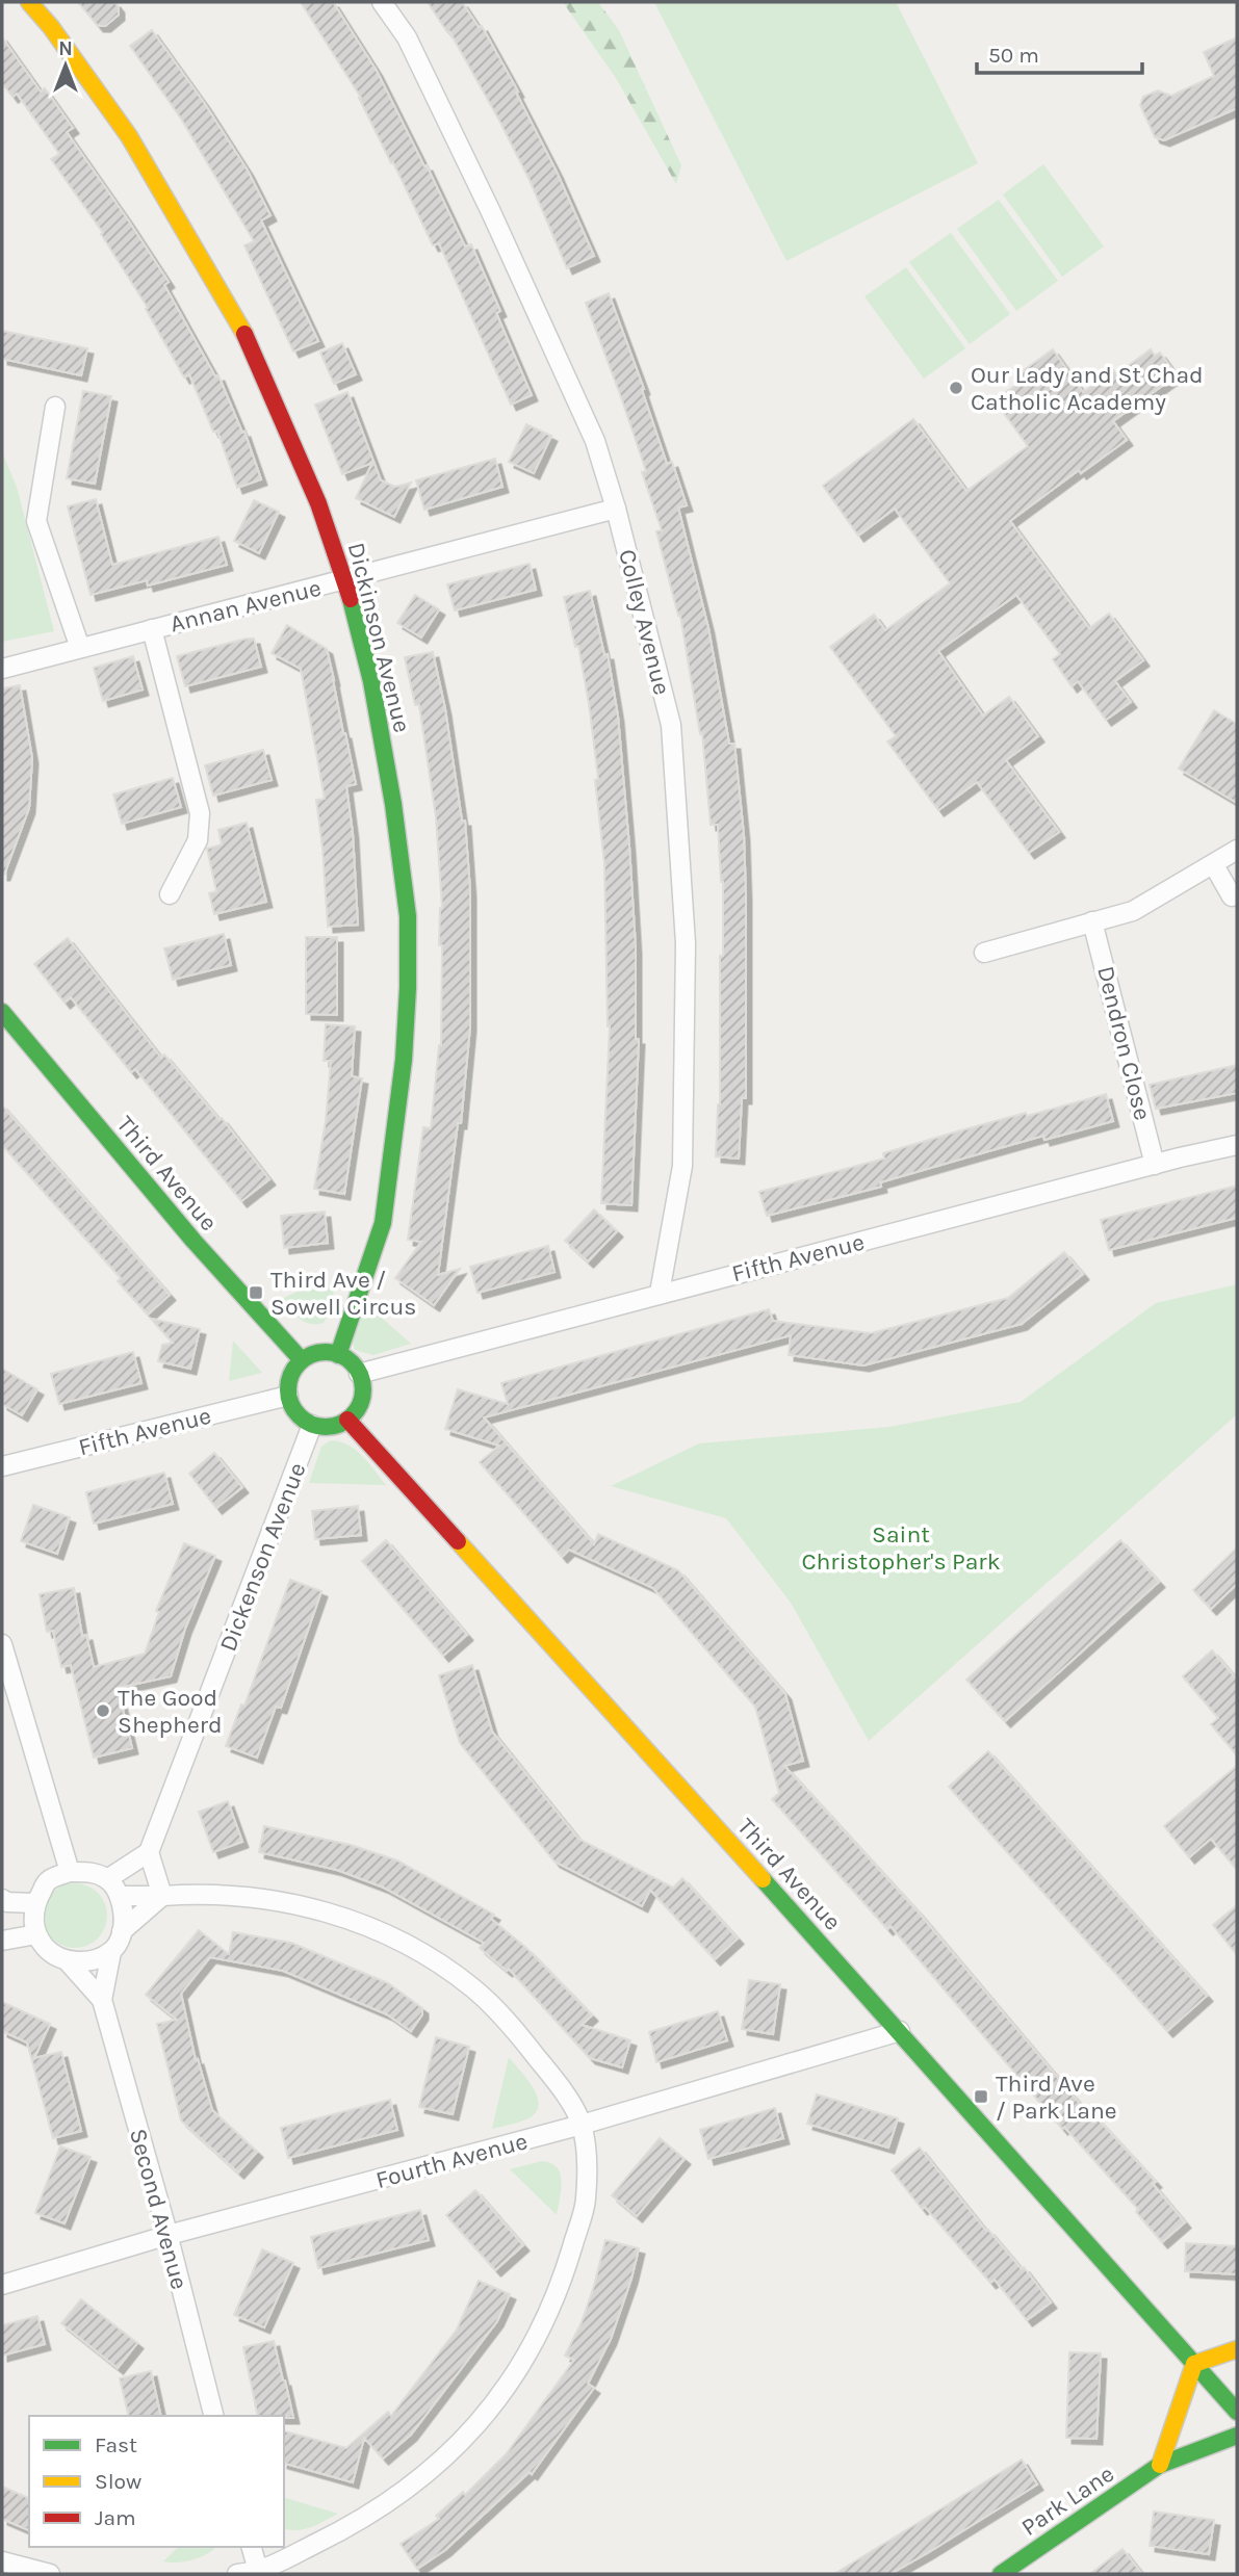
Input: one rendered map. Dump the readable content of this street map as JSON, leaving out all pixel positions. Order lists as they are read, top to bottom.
{
  "streets": {
    "street": [
      "Annan Avenue",
      "Colley Avenue",
      "Dickinson Avenue",
      "Dendron Close",
      "Third Avenue",
      "Fifth Avenue",
      "Dickenson Avenue",
      "Fourth Avenue",
      "Second Avenue",
      "Park Lane"
    ]
  },
  "crossings": [
    ["Annan Avenue", "Colley Avenue"],
    ["Annan Avenue", "Dickinson Avenue"],
    ["Colley Avenue", "Fifth Avenue"],
    ["Dickinson Avenue", "Third Avenue"],
    ["Dickinson Avenue", "Fifth Avenue"],
    ["Dickinson Avenue", "Dickenson Avenue"],
    ["Dendron Close", "Fifth Avenue"],
    ["Third Avenue", "Fifth Avenue"],
    ["Third Avenue", "Dickenson Avenue"],
    ["Third Avenue", "Fourth Avenue"],
    ["Fifth Avenue", "Dickenson Avenue"],
    ["Fourth Avenue", "Second Avenue"]
  ],
  "parks": ["Saint Christopher's Park"],
  "places": {
    "other": ["Our Lady and St Chad Catholic Academy", "The Good Shepherd"],
    "transit": ["Third Ave / Sowell Circus", "Third Ave / Park Lane"]
  },
  "legend": ["Fast", "Slow", "Jam"],
  "scale_bar": "50 m",
  "north": "top"
}
